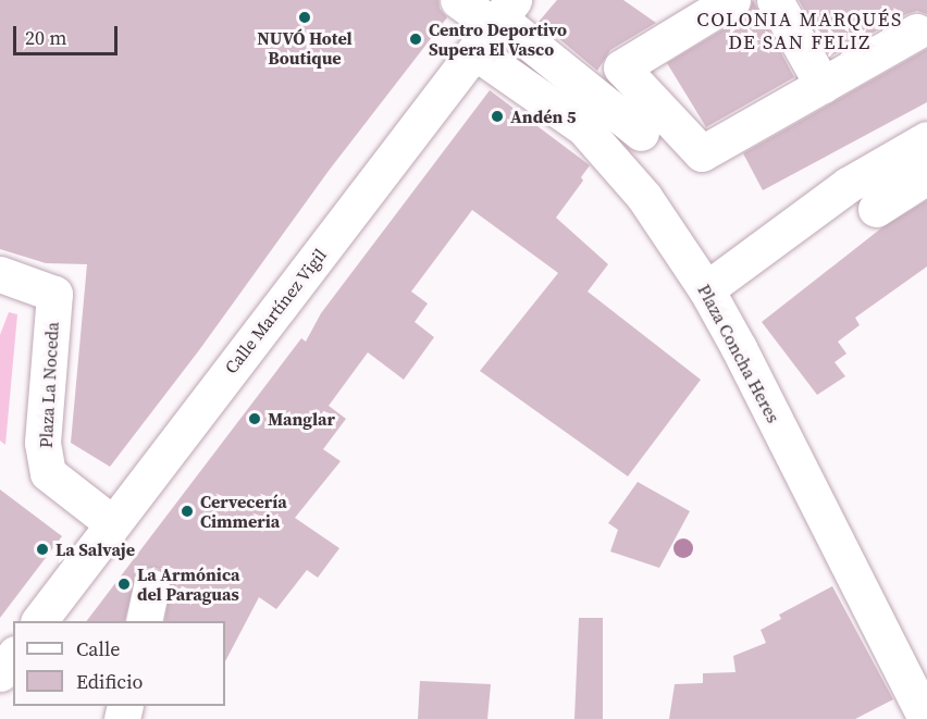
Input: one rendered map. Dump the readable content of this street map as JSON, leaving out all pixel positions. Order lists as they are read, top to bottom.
{
  "streets": {
    "street": ["Calle Martínez Vigil", "Plaza Concha Heres", "Plaza La Noceda"]
  },
  "crossings": [
    ["Calle Martínez Vigil", "Plaza Concha Heres"],
    ["Calle Martínez Vigil", "Plaza La Noceda"]
  ],
  "districts": ["COLONIA MARQUÉS DE SAN FELIZ"],
  "places": [
    "NUVÓ Hotel Boutique",
    "Centro Deportivo Supera El Vasco",
    "Andén 5",
    "Manglar",
    "Cervecería Cimmeria",
    "La Salvaje",
    "La Armónica del Paraguas"
  ],
  "legend": ["Calle", "Edificio"],
  "scale_bar": "20 m"
}
